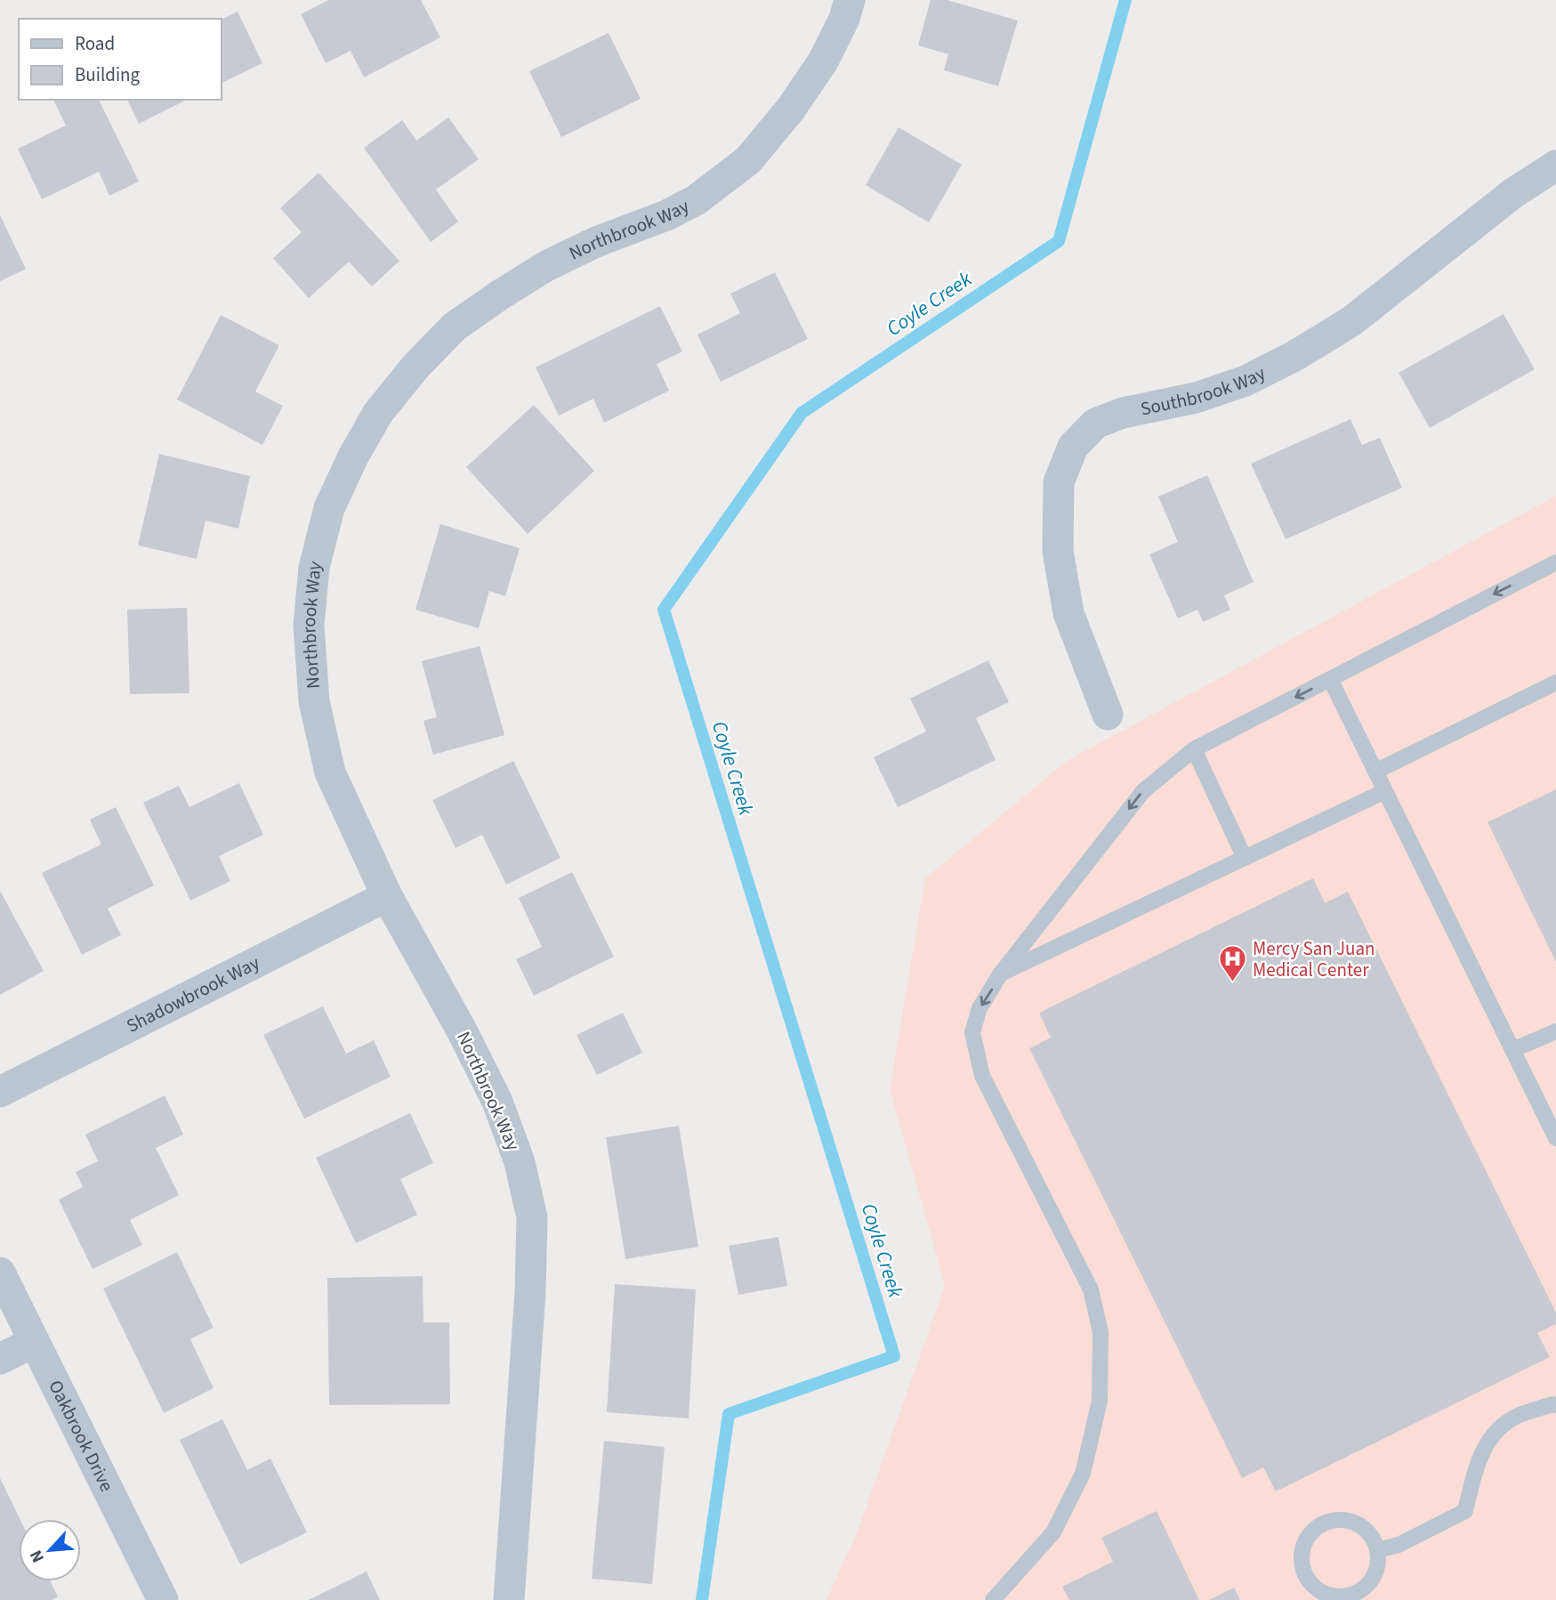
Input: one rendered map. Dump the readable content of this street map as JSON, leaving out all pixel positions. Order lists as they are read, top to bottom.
{
  "streets": {
    "street": [
      "Northbrook Way",
      "Southbrook Way",
      "Shadowbrook Way",
      "Oakbrook Drive"
    ]
  },
  "crossings": [
    ["Northbrook Way", "Shadowbrook Way"]
  ],
  "water": ["Coyle Creek"],
  "places": {
    "hospital": ["Mercy San Juan Medical Center"]
  },
  "legend": ["Road", "Building"],
  "north": "bottom left"
}
